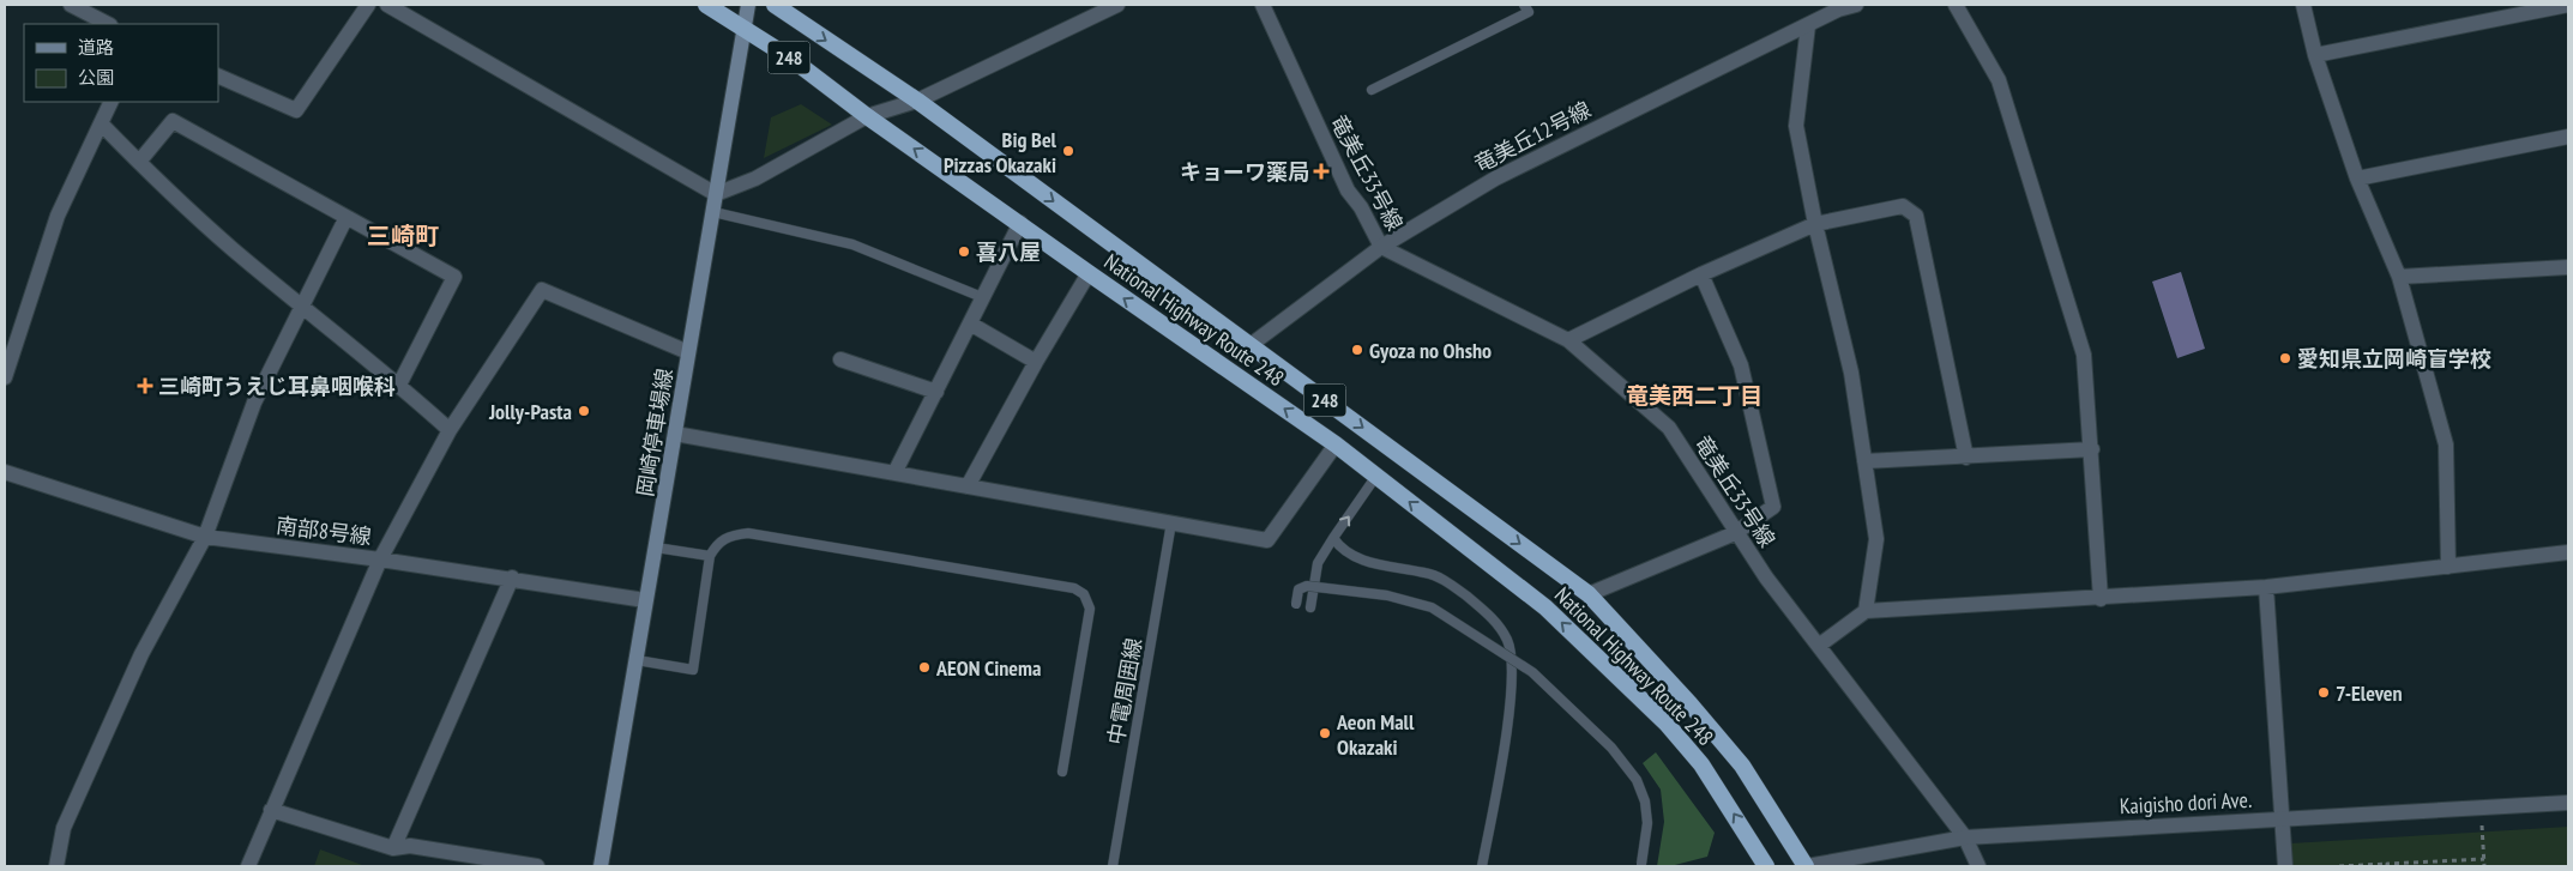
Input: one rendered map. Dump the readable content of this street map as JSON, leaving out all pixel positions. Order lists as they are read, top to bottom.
{
  "streets": {
    "highway": ["248", "National Highway Route 248"],
    "main road": ["岡崎停車場線"],
    "street": [
      "竜美丘12号線",
      "竜美丘33号線",
      "南部8号線",
      "Kaigisho dori Ave."
    ],
    "lane": ["中電周囲線"]
  },
  "crossings": [
    ["竜美丘12号線", "竜美丘33号線"],
    ["竜美丘12号線", "National Highway Route 248"],
    ["竜美丘33号線", "Kaigisho dori Ave."],
    ["National Highway Route 248", "岡崎停車場線"],
    ["National Highway Route 248", "Kaigisho dori Ave."],
    ["岡崎停車場線", "南部8号線"]
  ],
  "districts": ["三崎町", "竜美西二丁目"],
  "places": {
    "other": [
      "Big Bel Pizzas Okazaki",
      "喜八屋",
      "Gyoza no Ohsho",
      "愛知県立岡崎盲学校",
      "Jolly-Pasta",
      "AEON Cinema",
      "7-Eleven",
      "Aeon Mall Okazaki"
    ],
    "health": ["キョーワ薬局", "三崎町うえじ耳鼻咽喉科"]
  },
  "legend": ["道路", "公園"]
}
